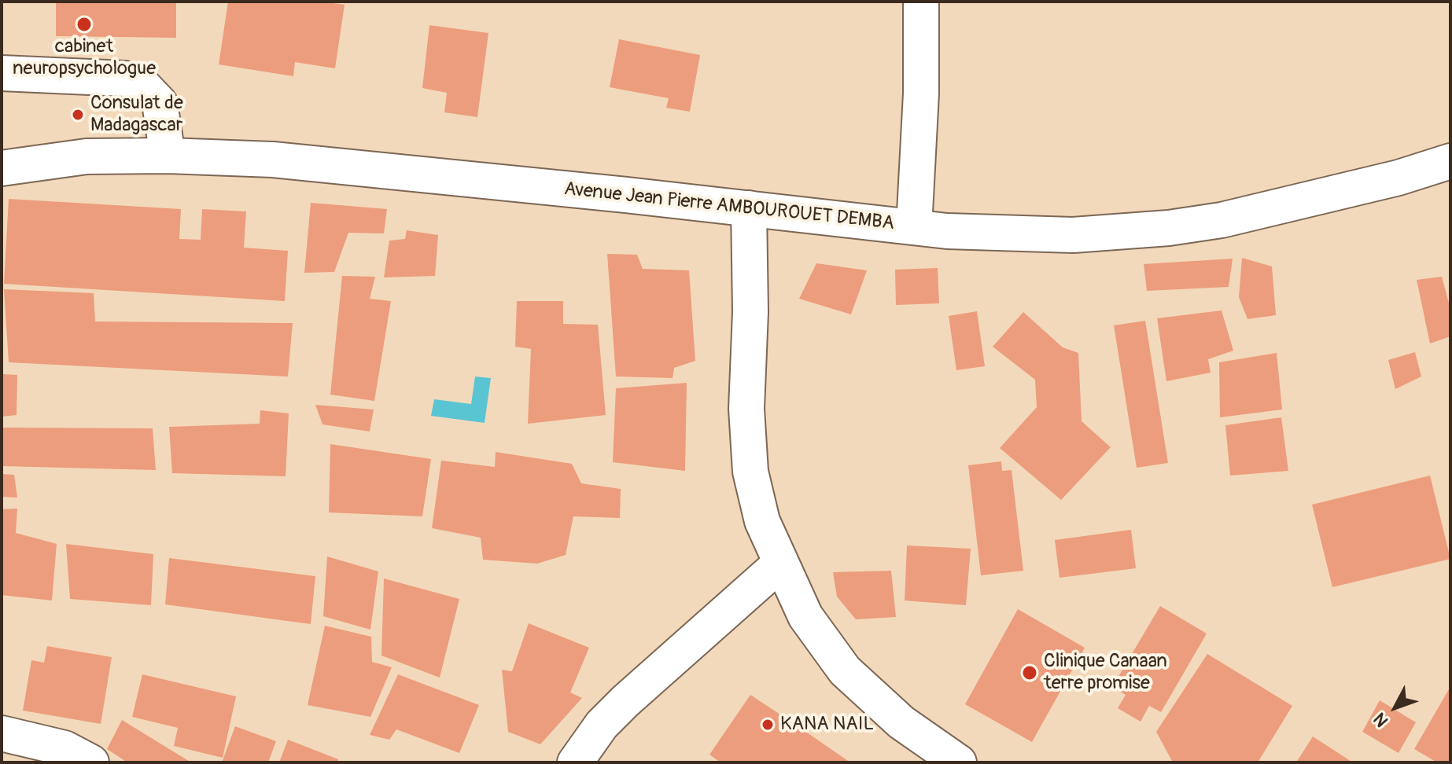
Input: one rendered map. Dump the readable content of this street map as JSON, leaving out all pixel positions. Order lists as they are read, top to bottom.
{
  "streets": {
    "street": ["Avenue Jean Pierre AMBOUROUET DEMBA"]
  },
  "places": [
    "cabinet neuropsychologue",
    "Consulat de Madagascar",
    "Clinique Canaan terre promise",
    "KANA NAIL"
  ],
  "north": "bottom left"
}
